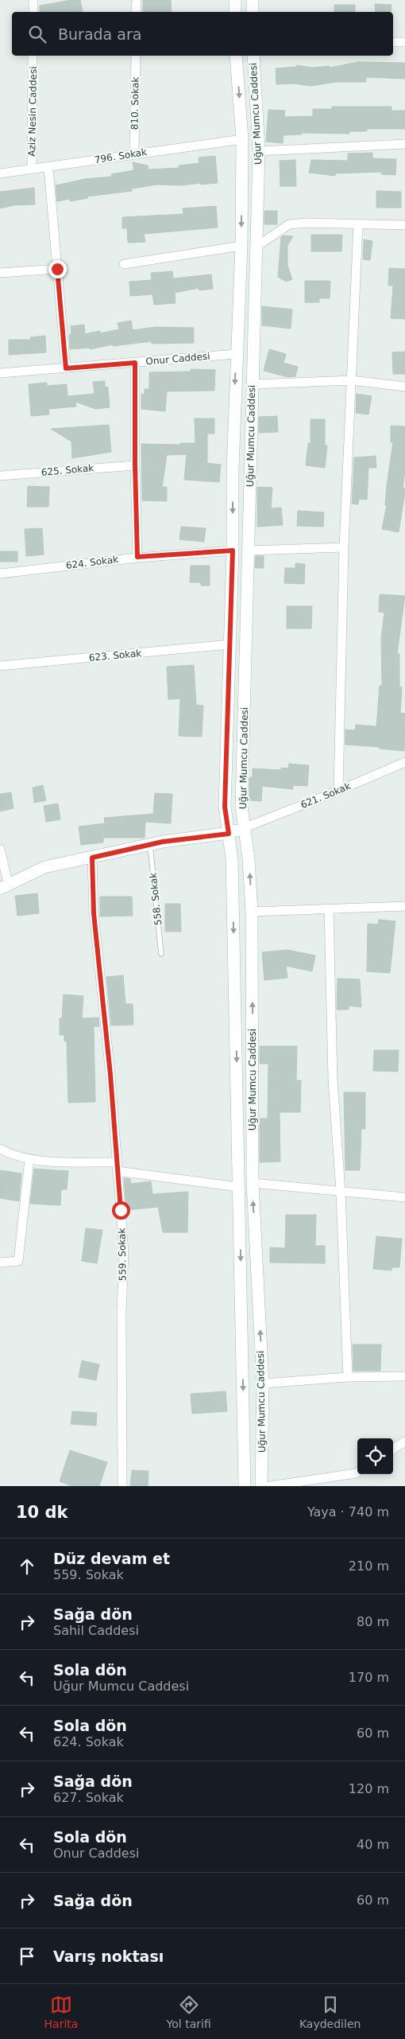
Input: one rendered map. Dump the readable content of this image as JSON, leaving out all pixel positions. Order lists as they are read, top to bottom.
{
  "streets": {
    "street": [
      "810. Sokak",
      "Aziz Nesin Caddesi",
      "Uğur Mumcu Caddesi",
      "796. Sokak",
      "Onur Caddesi",
      "625. Sokak",
      "624. Sokak",
      "623. Sokak",
      "621. Sokak",
      "559. Sokak"
    ],
    "lane": ["558. Sokak"]
  },
  "crossings": [
    ["810. Sokak", "796. Sokak"],
    ["Aziz Nesin Caddesi", "796. Sokak"],
    ["Uğur Mumcu Caddesi", "796. Sokak"],
    ["Uğur Mumcu Caddesi", "Onur Caddesi"],
    ["Uğur Mumcu Caddesi", "624. Sokak"],
    ["Uğur Mumcu Caddesi", "623. Sokak"],
    ["Uğur Mumcu Caddesi", "621. Sokak"]
  ],
  "page": {
    "search": "Burada ara",
    "heading": ["10 dk", "Yaya · 740 m"],
    "list": [
      ["Düz devam et", "559. Sokak", "210 m"],
      ["Sağa dön", "Sahil Caddesi", "80 m"],
      ["Sola dön", "Uğur Mumcu Caddesi", "170 m"],
      ["Sola dön", "624. Sokak", "60 m"],
      ["Sağa dön", "627. Sokak", "120 m"],
      ["Sola dön", "Onur Caddesi", "40 m"],
      ["Sağa dön", "60 m"],
      "Varış noktası"
    ],
    "nav": ["Harita", "Yol tarifi", "Kaydedilen"]
  }
}
